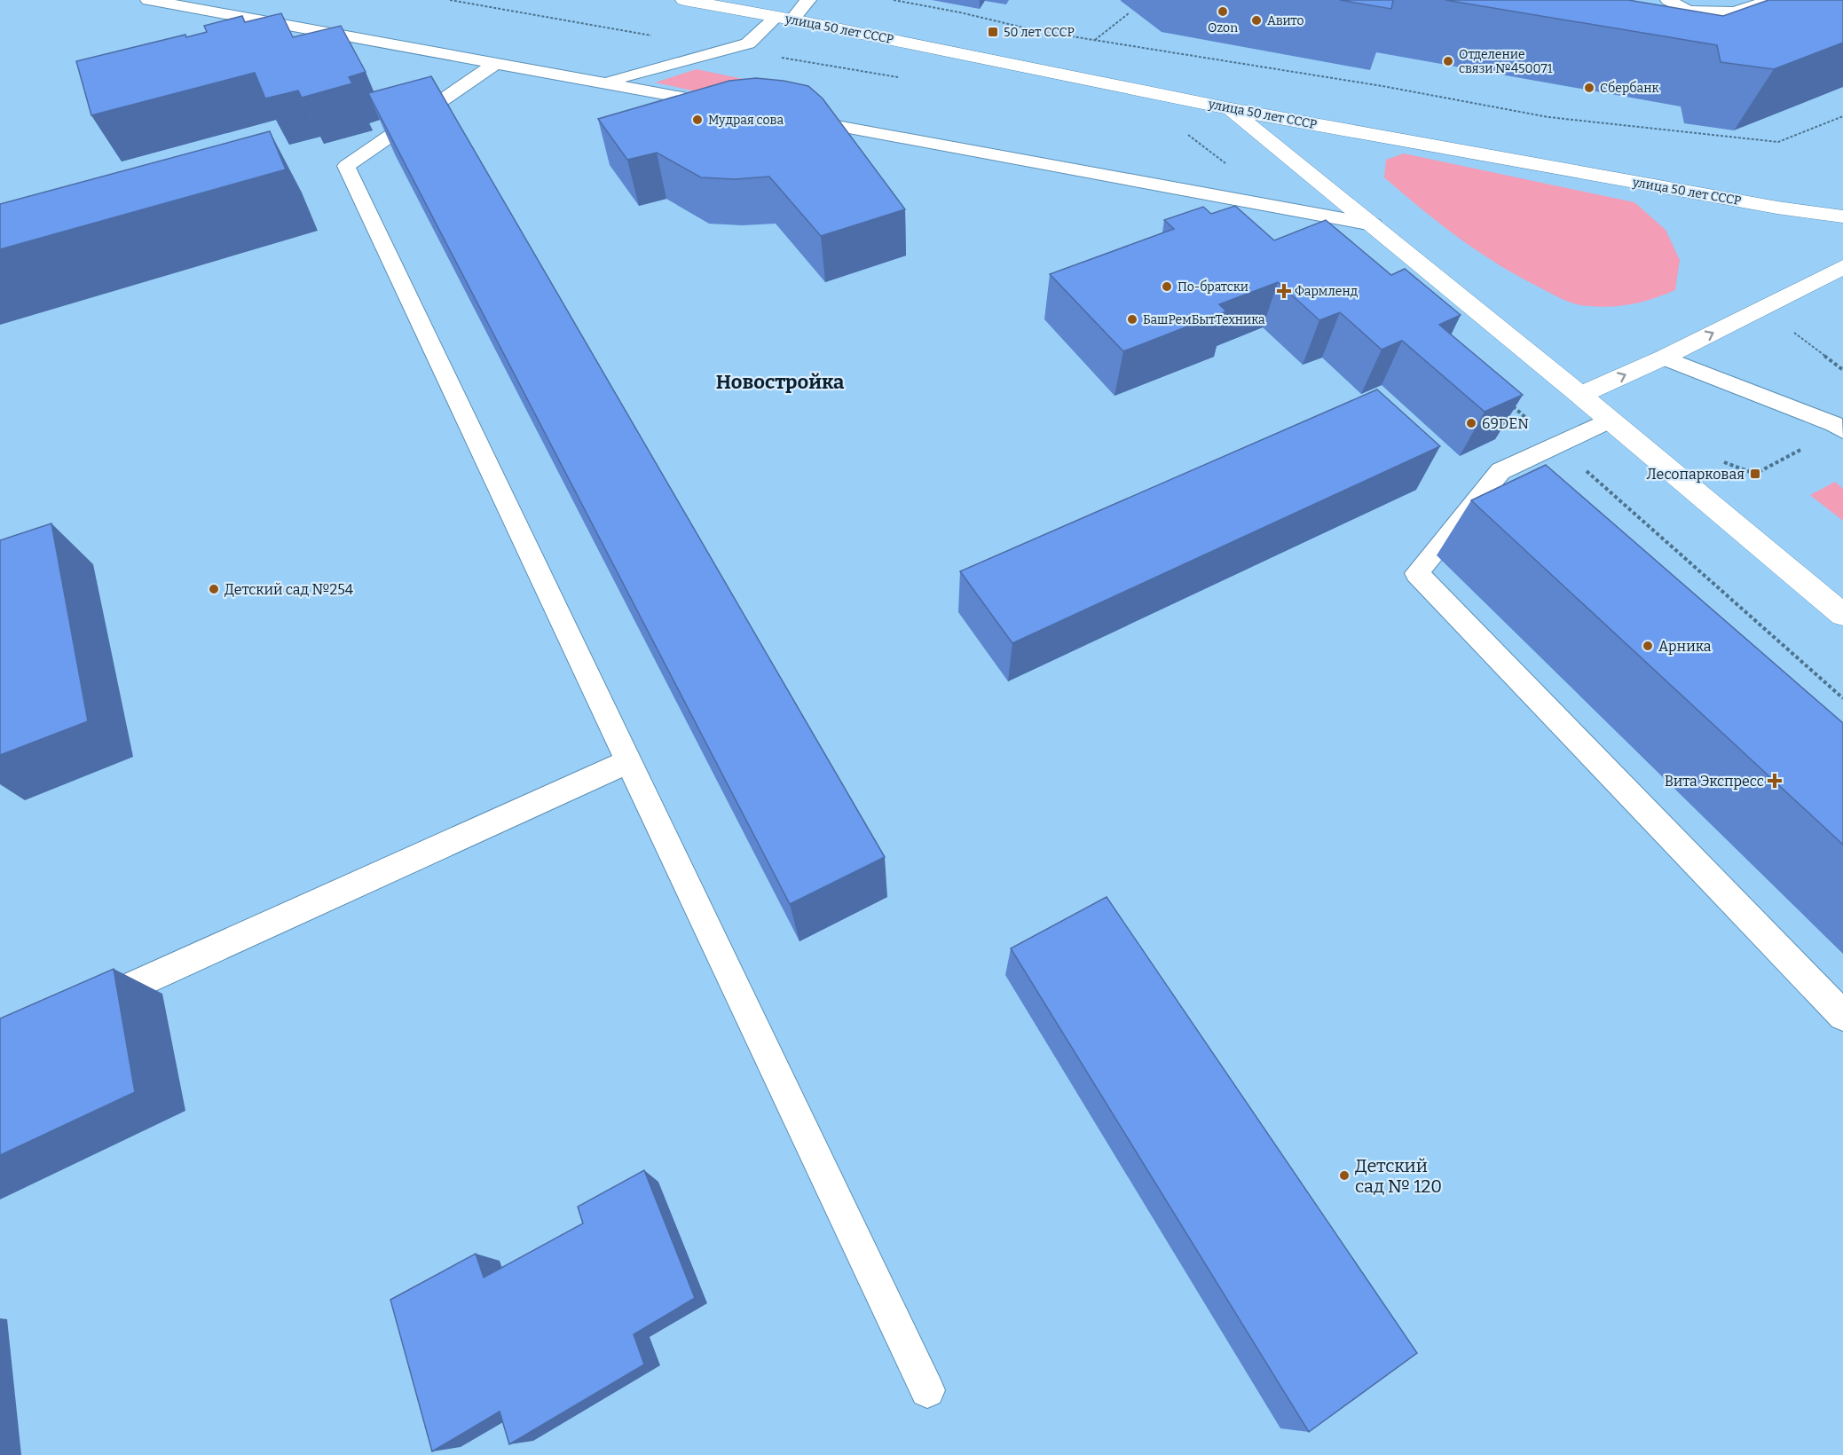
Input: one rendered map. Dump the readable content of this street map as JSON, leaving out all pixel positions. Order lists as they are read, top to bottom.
{
  "streets": {
    "main road": ["улица 50 лет СССР"]
  },
  "districts": ["Новостройка"],
  "places": {
    "other": [
      "Ozon",
      "Авито",
      "Отделение связи №450071",
      "Сбербанк",
      "Мудрая сова",
      "По-братски",
      "БашРемБытТехника",
      "69DEN",
      "Детский сад №254",
      "Арника",
      "Детский сад № 120"
    ],
    "transit": ["50 лет СССР", "Лесопарковая"],
    "health": ["Фармленд", "Вита Экспресс"]
  }
}
